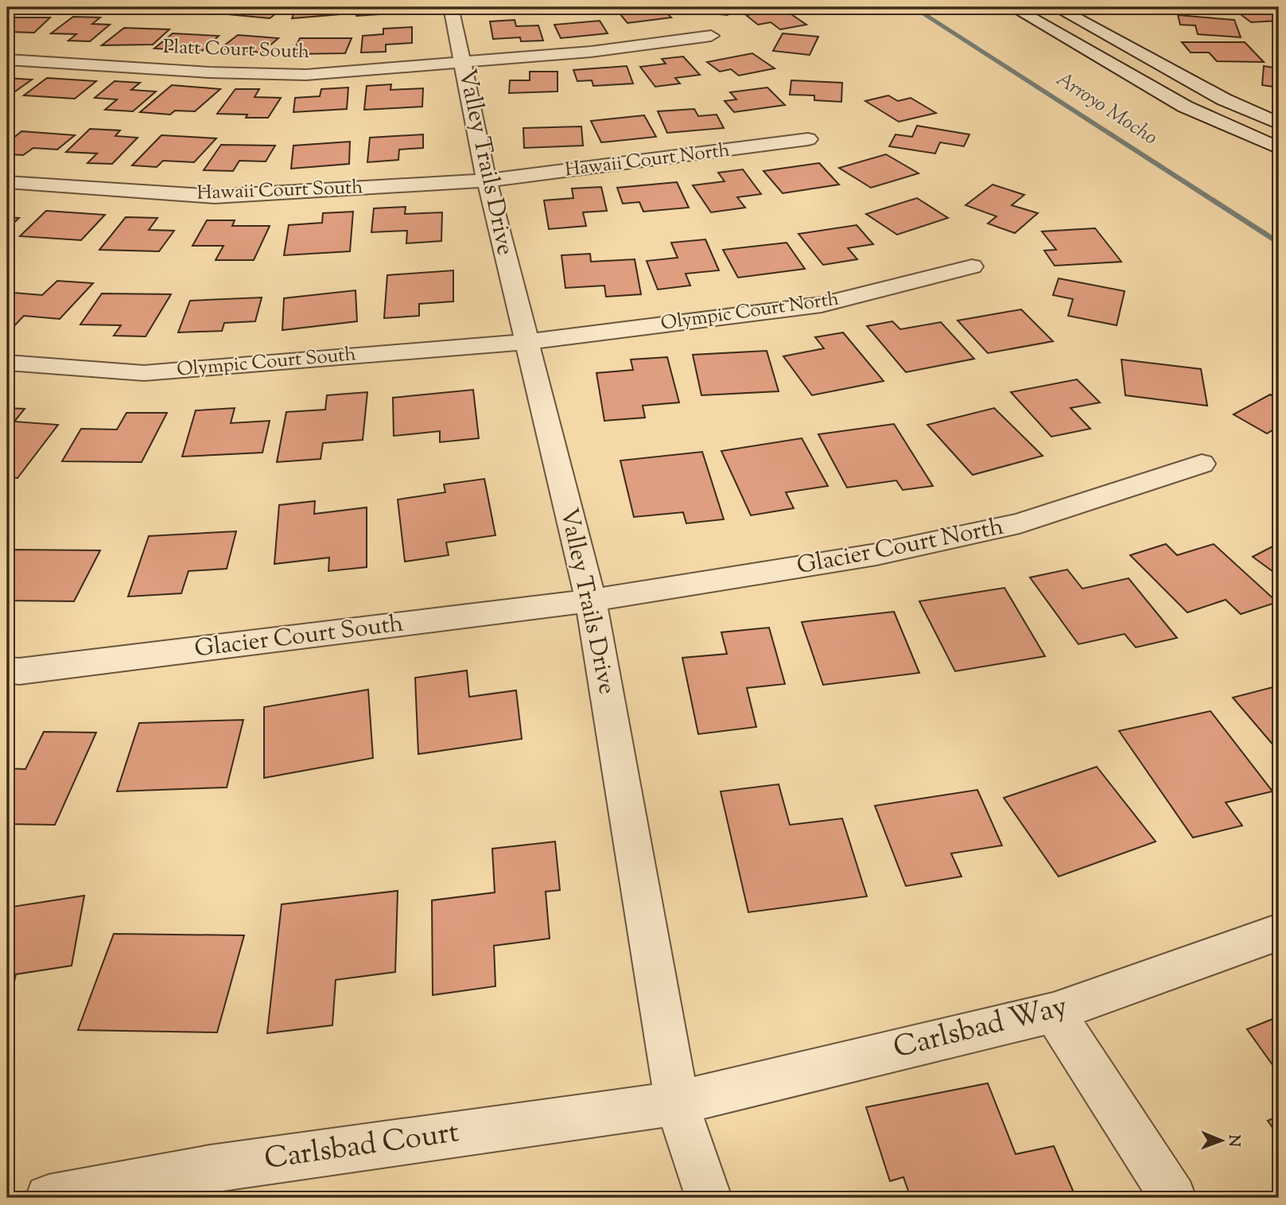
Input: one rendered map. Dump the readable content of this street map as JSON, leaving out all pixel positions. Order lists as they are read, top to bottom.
{
  "streets": {
    "street": [
      "Platt Court South",
      "Hawaii Court North",
      "Valley Trails Drive",
      "Hawaii Court South",
      "Olympic Court North",
      "Olympic Court South",
      "Glacier Court North",
      "Glacier Court South",
      "Carlsbad Way",
      "Carlsbad Court"
    ]
  },
  "crossings": [
    ["Platt Court South", "Valley Trails Drive"],
    ["Hawaii Court North", "Valley Trails Drive"],
    ["Hawaii Court North", "Hawaii Court South"],
    ["Valley Trails Drive", "Hawaii Court South"],
    ["Valley Trails Drive", "Olympic Court North"],
    ["Valley Trails Drive", "Olympic Court South"],
    ["Valley Trails Drive", "Glacier Court North"],
    ["Valley Trails Drive", "Glacier Court South"],
    ["Valley Trails Drive", "Carlsbad Way"],
    ["Valley Trails Drive", "Carlsbad Court"],
    ["Olympic Court North", "Olympic Court South"],
    ["Glacier Court North", "Glacier Court South"],
    ["Carlsbad Way", "Carlsbad Court"]
  ],
  "water": ["Arroyo Mocho"],
  "north": "right"
}
